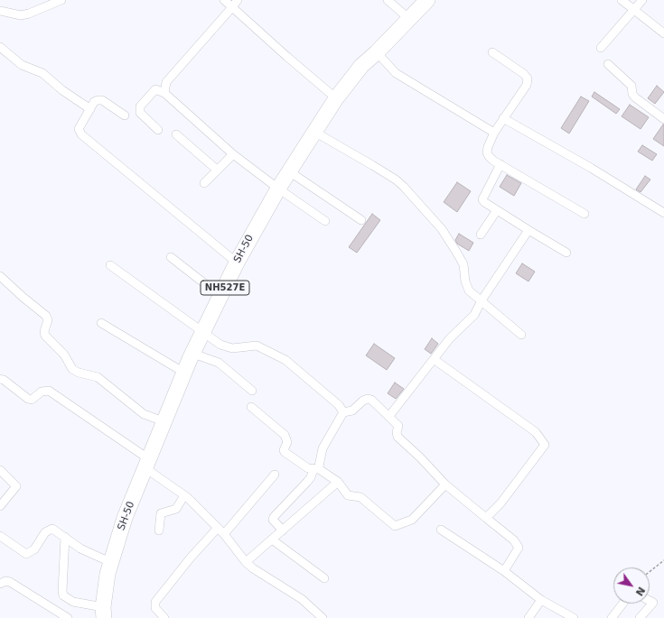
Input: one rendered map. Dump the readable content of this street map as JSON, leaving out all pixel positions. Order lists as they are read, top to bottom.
{
  "streets": {
    "highway": ["SH-50", "NH527E"]
  },
  "north": "bottom right"
}
